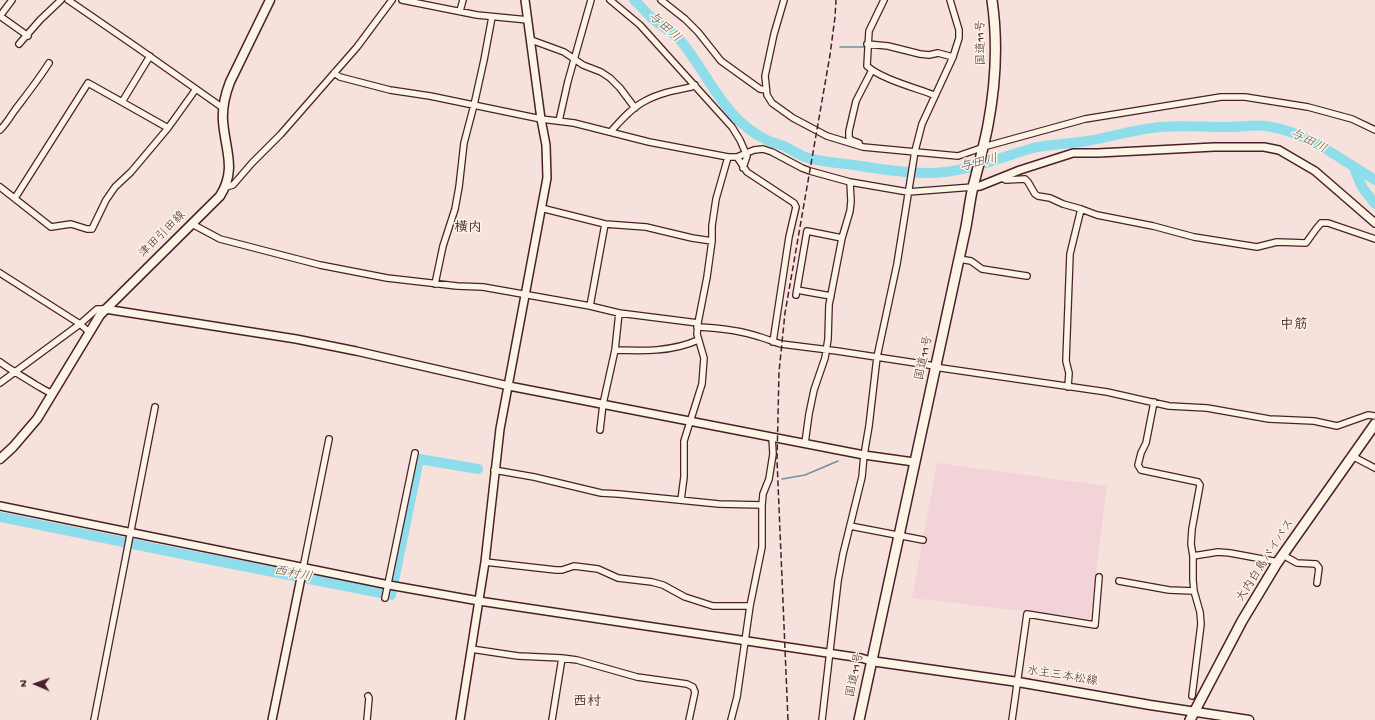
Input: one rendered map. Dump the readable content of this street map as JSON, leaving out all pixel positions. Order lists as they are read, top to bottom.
{
  "streets": {
    "highway": ["国道11号", "大内白鳥バイパス"],
    "main road": ["津田引田線", "水主三本松線"]
  },
  "crossings": [
    ["国道11号", "水主三本松線"],
    ["大内白鳥バイパス", "水主三本松線"]
  ],
  "districts": ["横内", "中筋", "西村"],
  "water": ["与田川", "西村川"],
  "north": "left"
}
